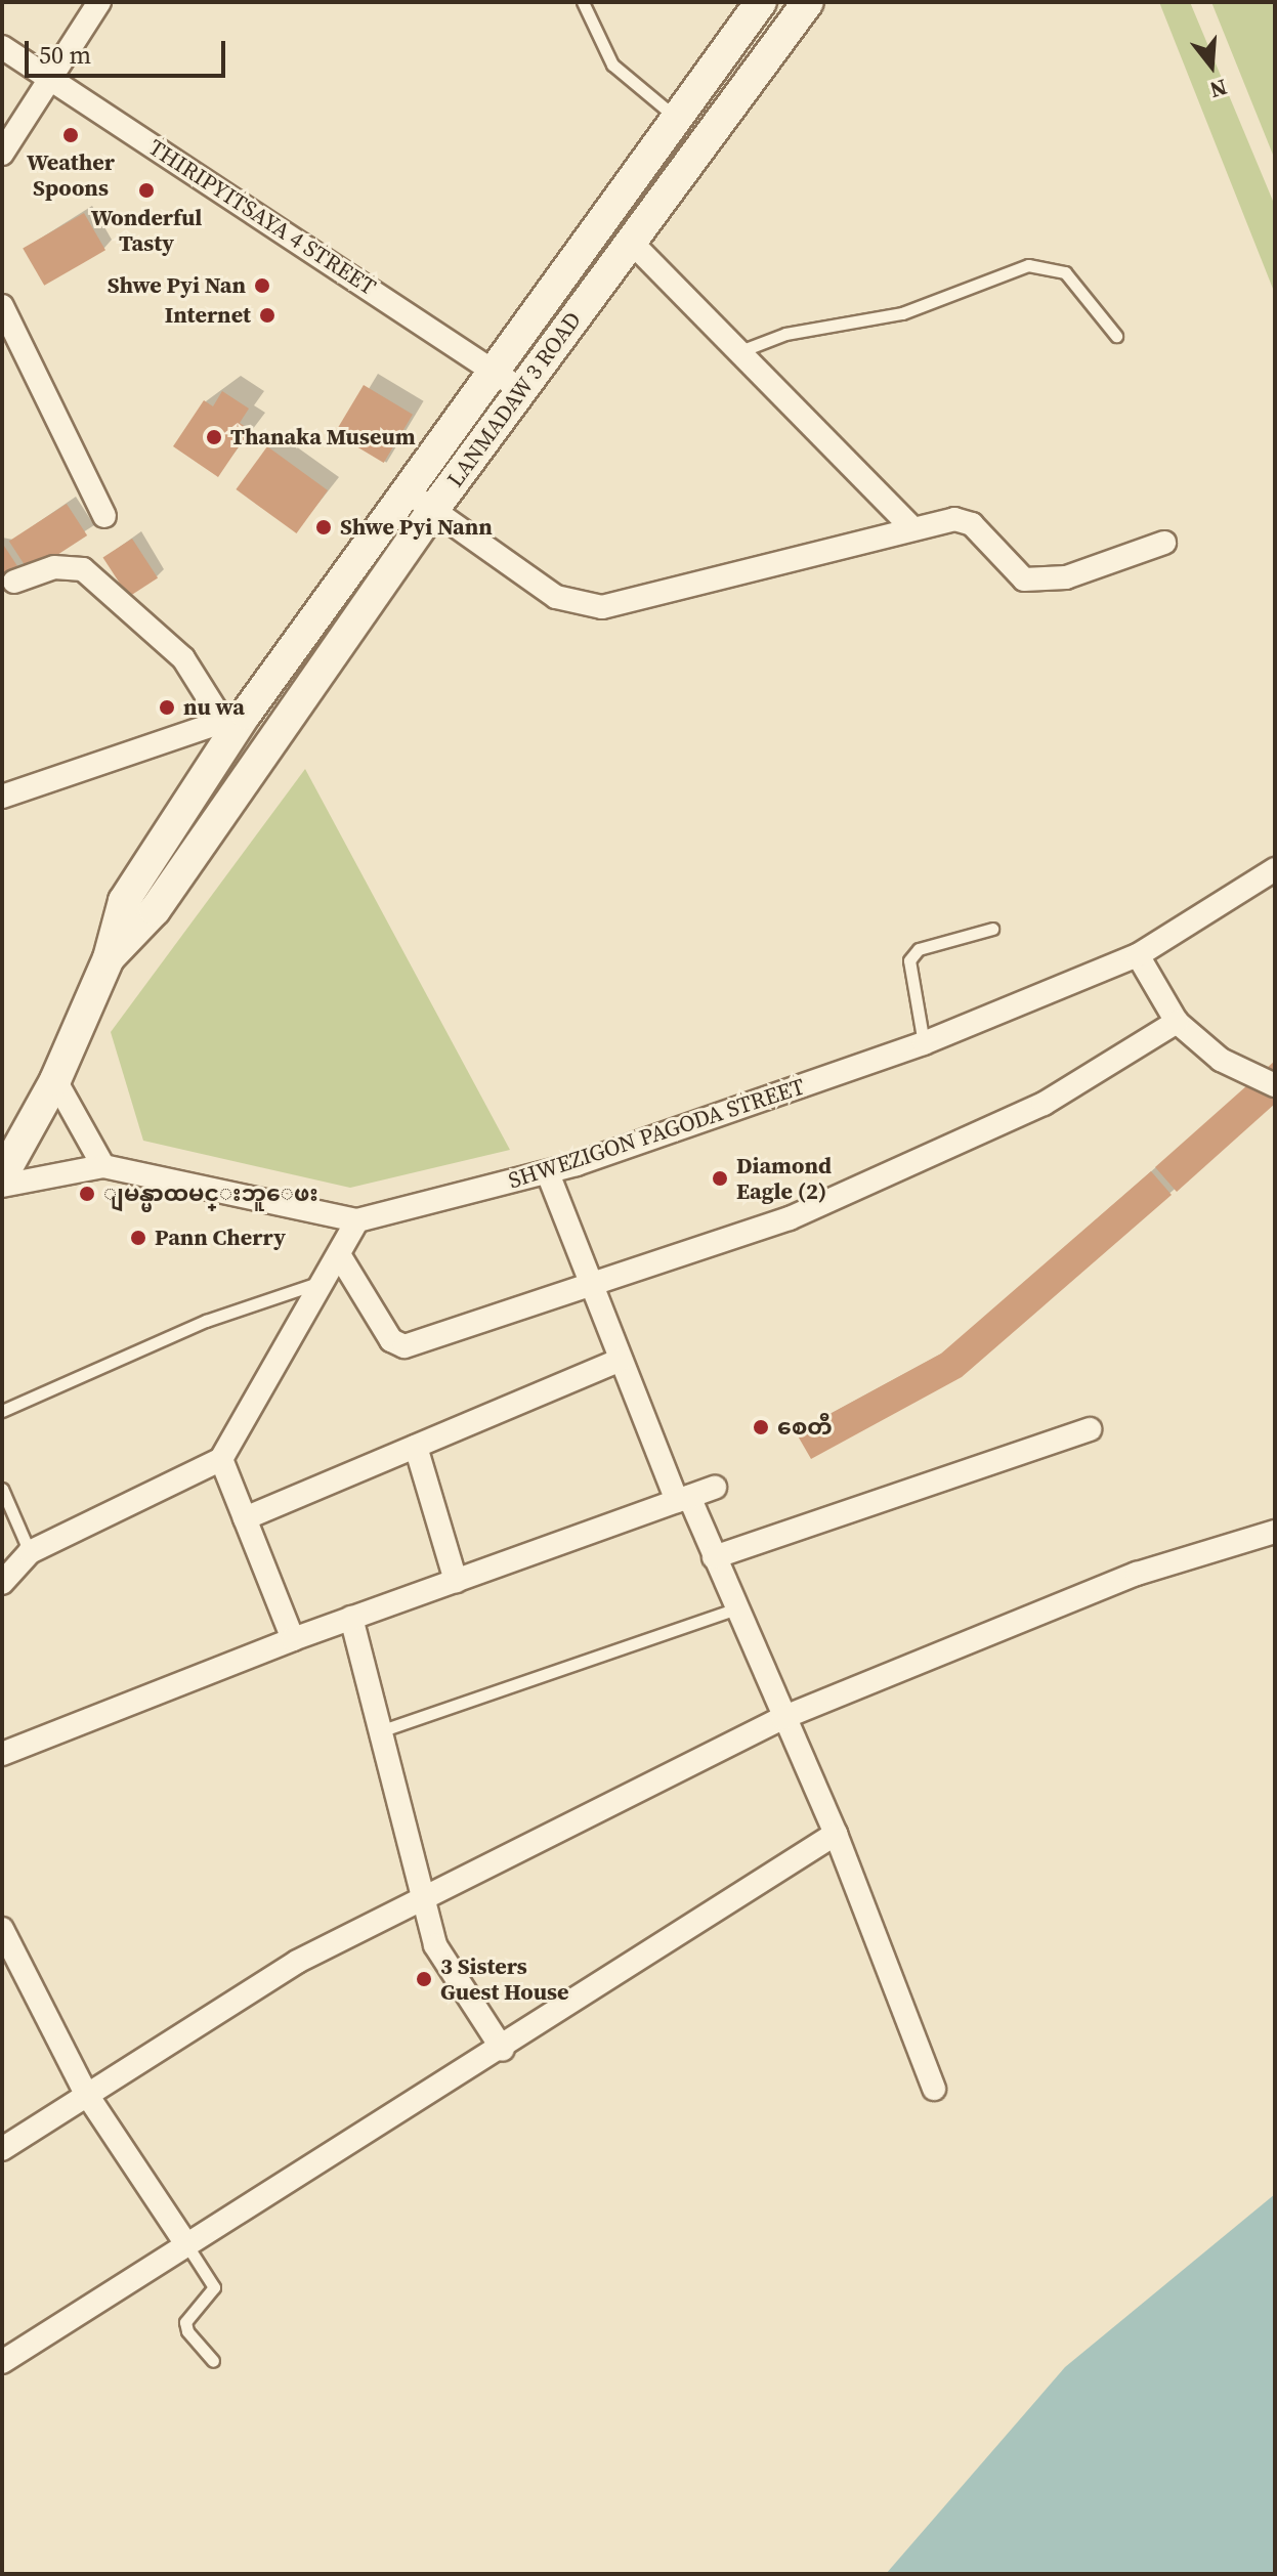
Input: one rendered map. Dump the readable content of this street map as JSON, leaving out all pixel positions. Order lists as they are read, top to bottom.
{
  "streets": {
    "main road": ["LANMADAW 3 ROAD"],
    "street": ["THIRIPYITSAYA 4 STREET", "SHWEZIGON PAGODA STREET"]
  },
  "crossings": [
    ["THIRIPYITSAYA 4 STREET", "LANMADAW 3 ROAD"]
  ],
  "places": [
    "Weather Spoons",
    "Wonderful Tasty",
    "Shwe Pyi Nan",
    "Internet",
    "Thanaka Museum",
    "Shwe Pyi Nann",
    "nu wa",
    "Diamond Eagle (2)",
    "ျမန္မာထမင္းဘူေဖး",
    "Pann Cherry",
    "စေတီ",
    "3 Sisters Guest House"
  ],
  "scale_bar": "50 m",
  "north": "bottom"
}
